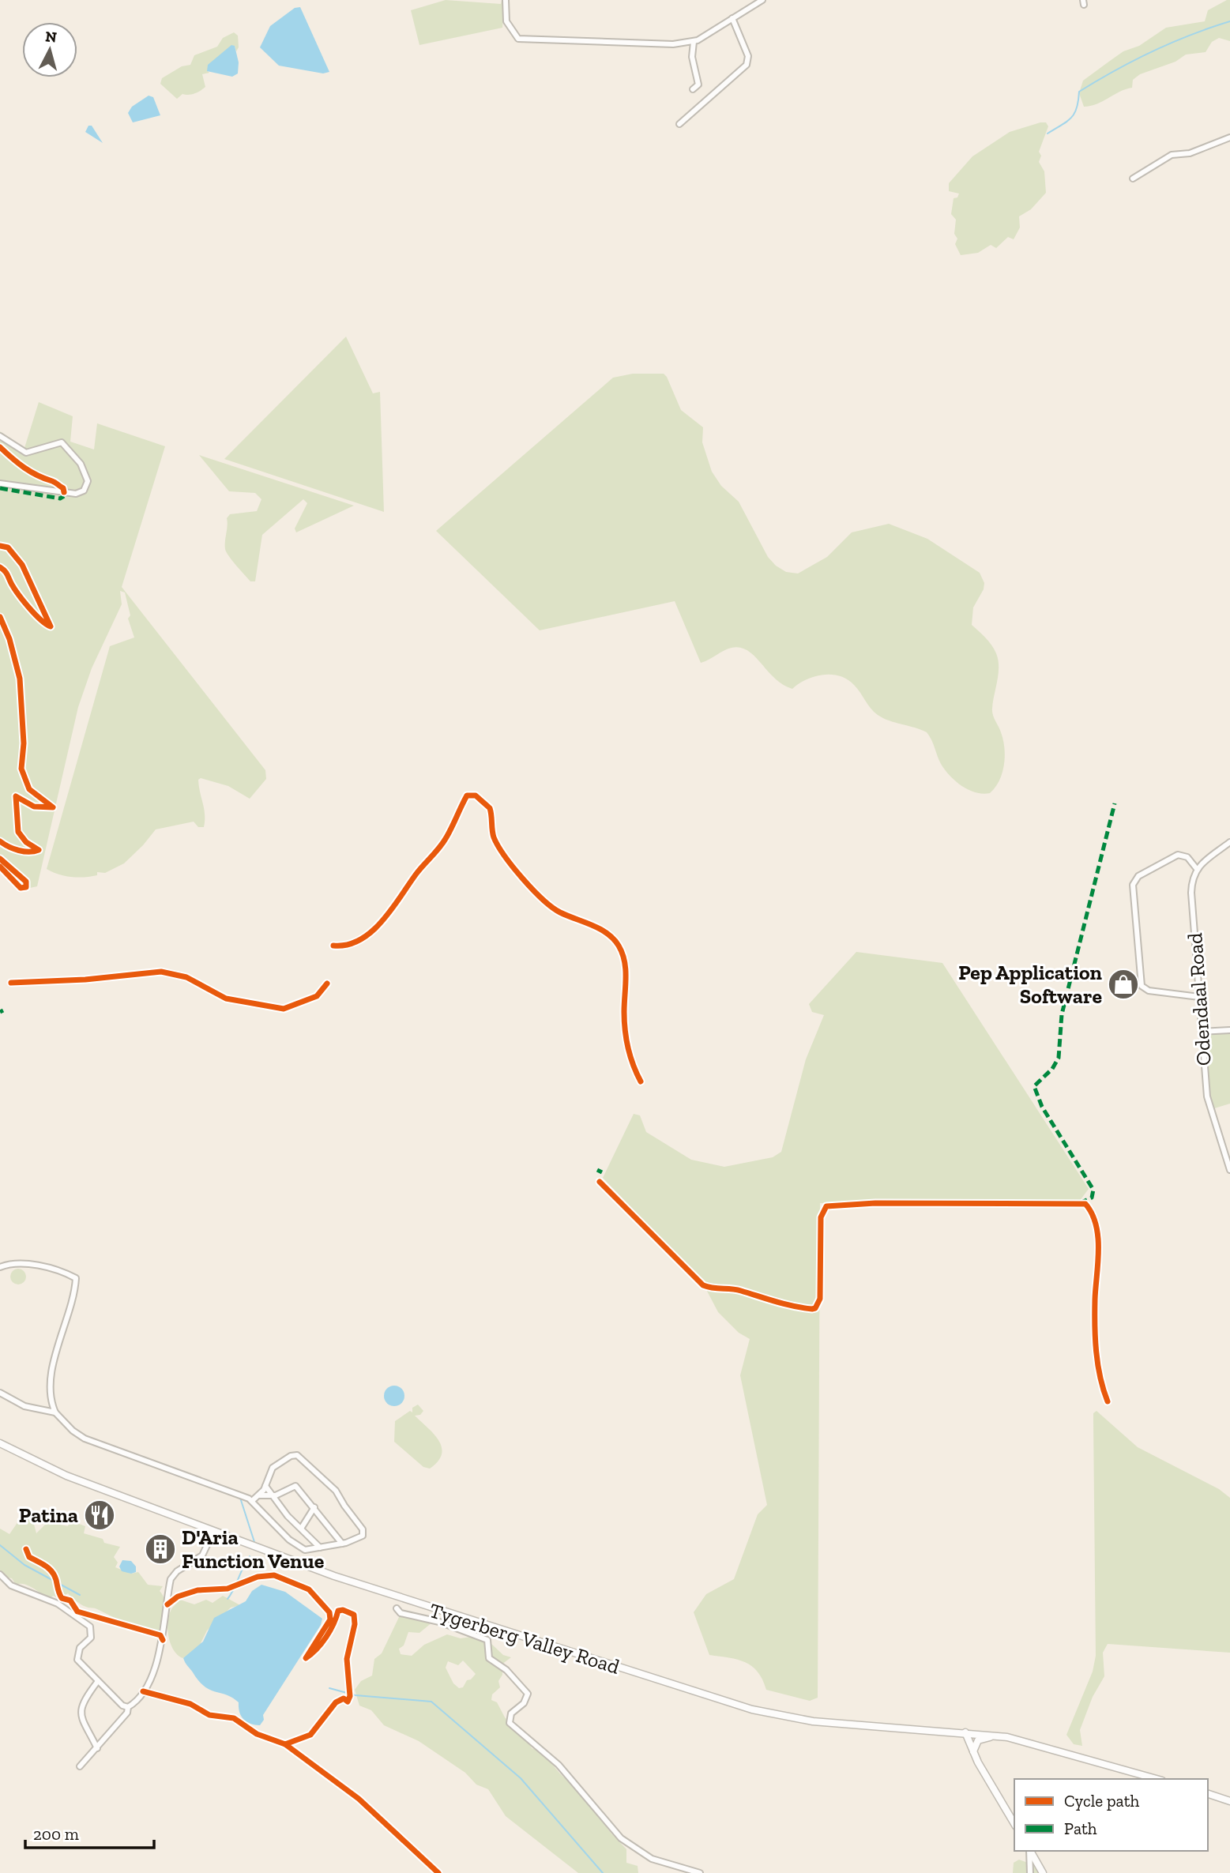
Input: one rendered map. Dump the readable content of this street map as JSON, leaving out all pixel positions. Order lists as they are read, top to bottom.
{
  "streets": {
    "main road": ["Tygerberg Valley Road"],
    "street": ["Odendaal Road"]
  },
  "places": {
    "shop": ["Pep Application Software"],
    "restaurant": ["Patina"],
    "building": ["D'Aria Function Venue"]
  },
  "legend": ["Cycle path", "Path"],
  "scale_bar": "200 m",
  "north": "top"
}
